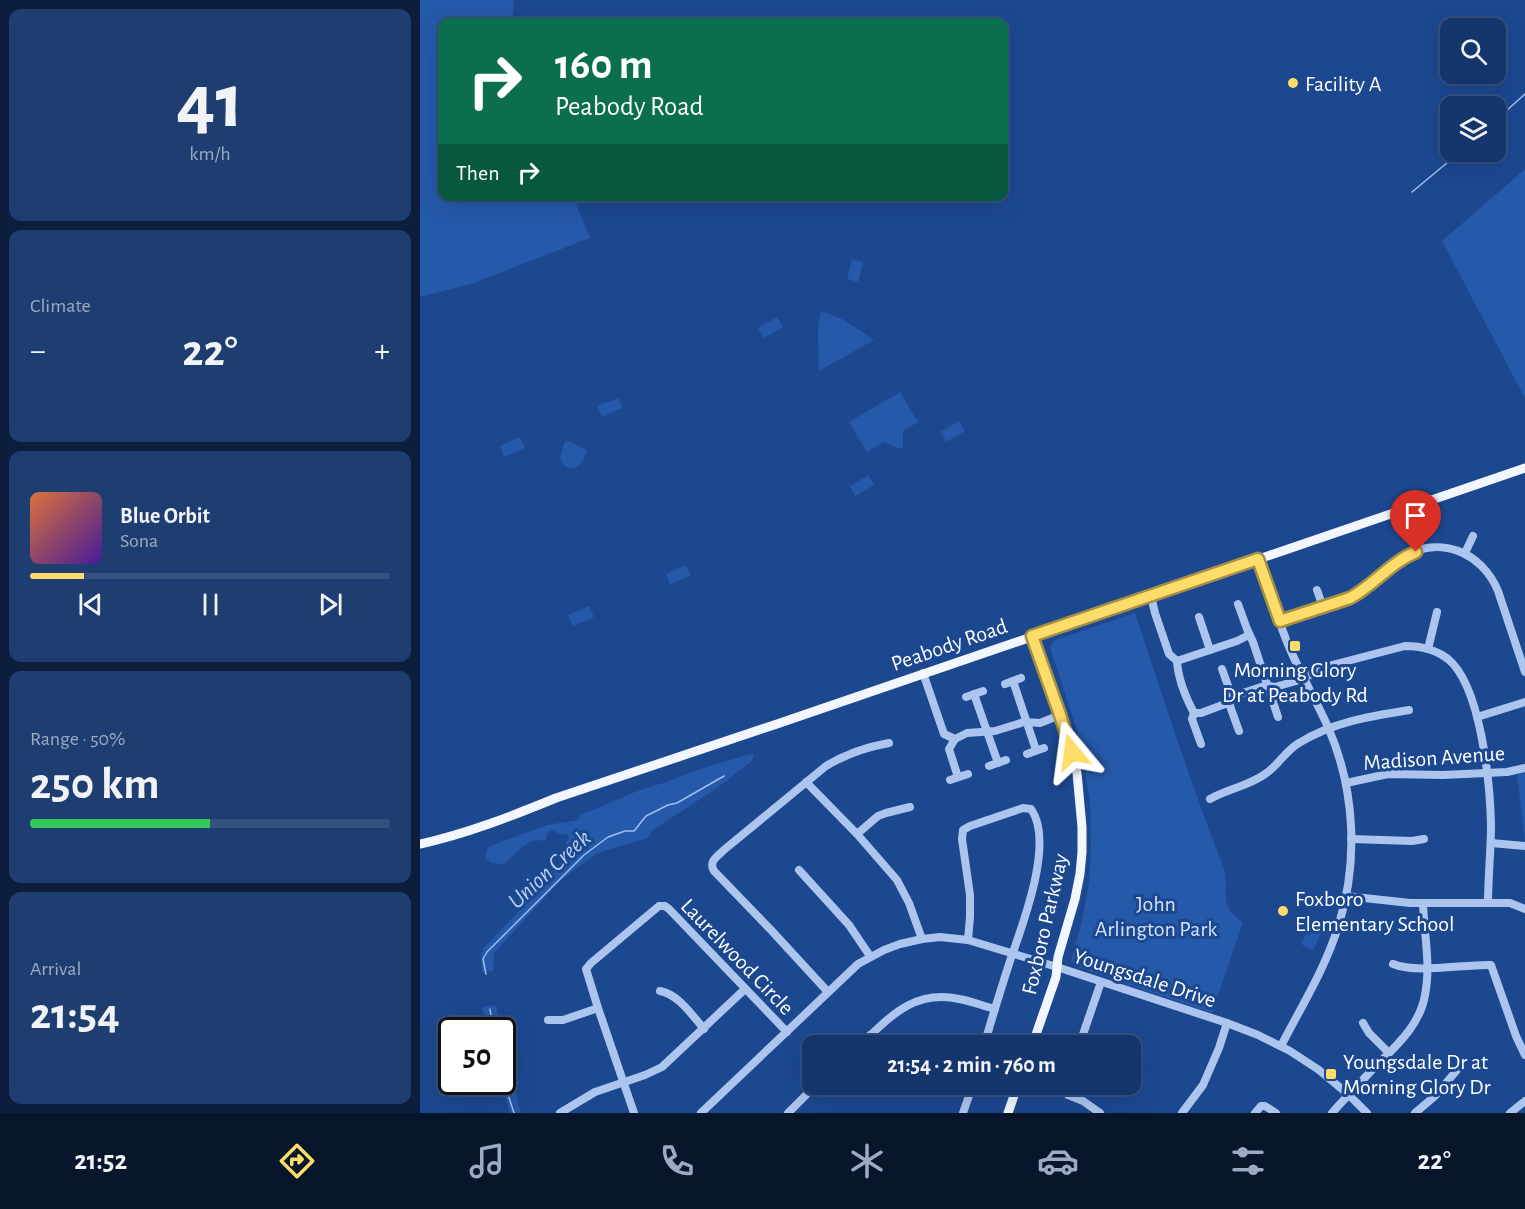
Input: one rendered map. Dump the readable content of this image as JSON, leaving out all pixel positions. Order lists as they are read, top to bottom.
{
  "streets": {
    "main road": ["Peabody Road", "Foxboro Parkway"],
    "street": ["Madison Avenue", "Laurelwood Circle", "Youngsdale Drive"]
  },
  "crossings": [
    ["Peabody Road", "Foxboro Parkway"],
    ["Foxboro Parkway", "Youngsdale Drive"],
    ["Laurelwood Circle", "Youngsdale Drive"]
  ],
  "water": ["Union Creek"],
  "parks": ["John Arlington Park"],
  "places": {
    "other": ["Facility A", "Foxboro Elementary School"],
    "transit": ["Morning Glory Dr at Peabody Rd", "Youngsdale Dr at Morning Glory Dr"]
  },
  "page": {
    "tile": [
      ["41", "km/h"],
      "Climate",
      ["Range · 50%", "250 km"],
      ["Arrival", "21:54"]
    ],
    "turn": ["160 m", "Peabody Road"],
    "then": "Then",
    "heat": ["−", "22°", "+"],
    "song": ["Blue Orbit", "Sona"],
    "limit": "50",
    "trip": "21:54 · 2 min · 760 m",
    "tabs": ["21:52", "22°"]
  }
}
